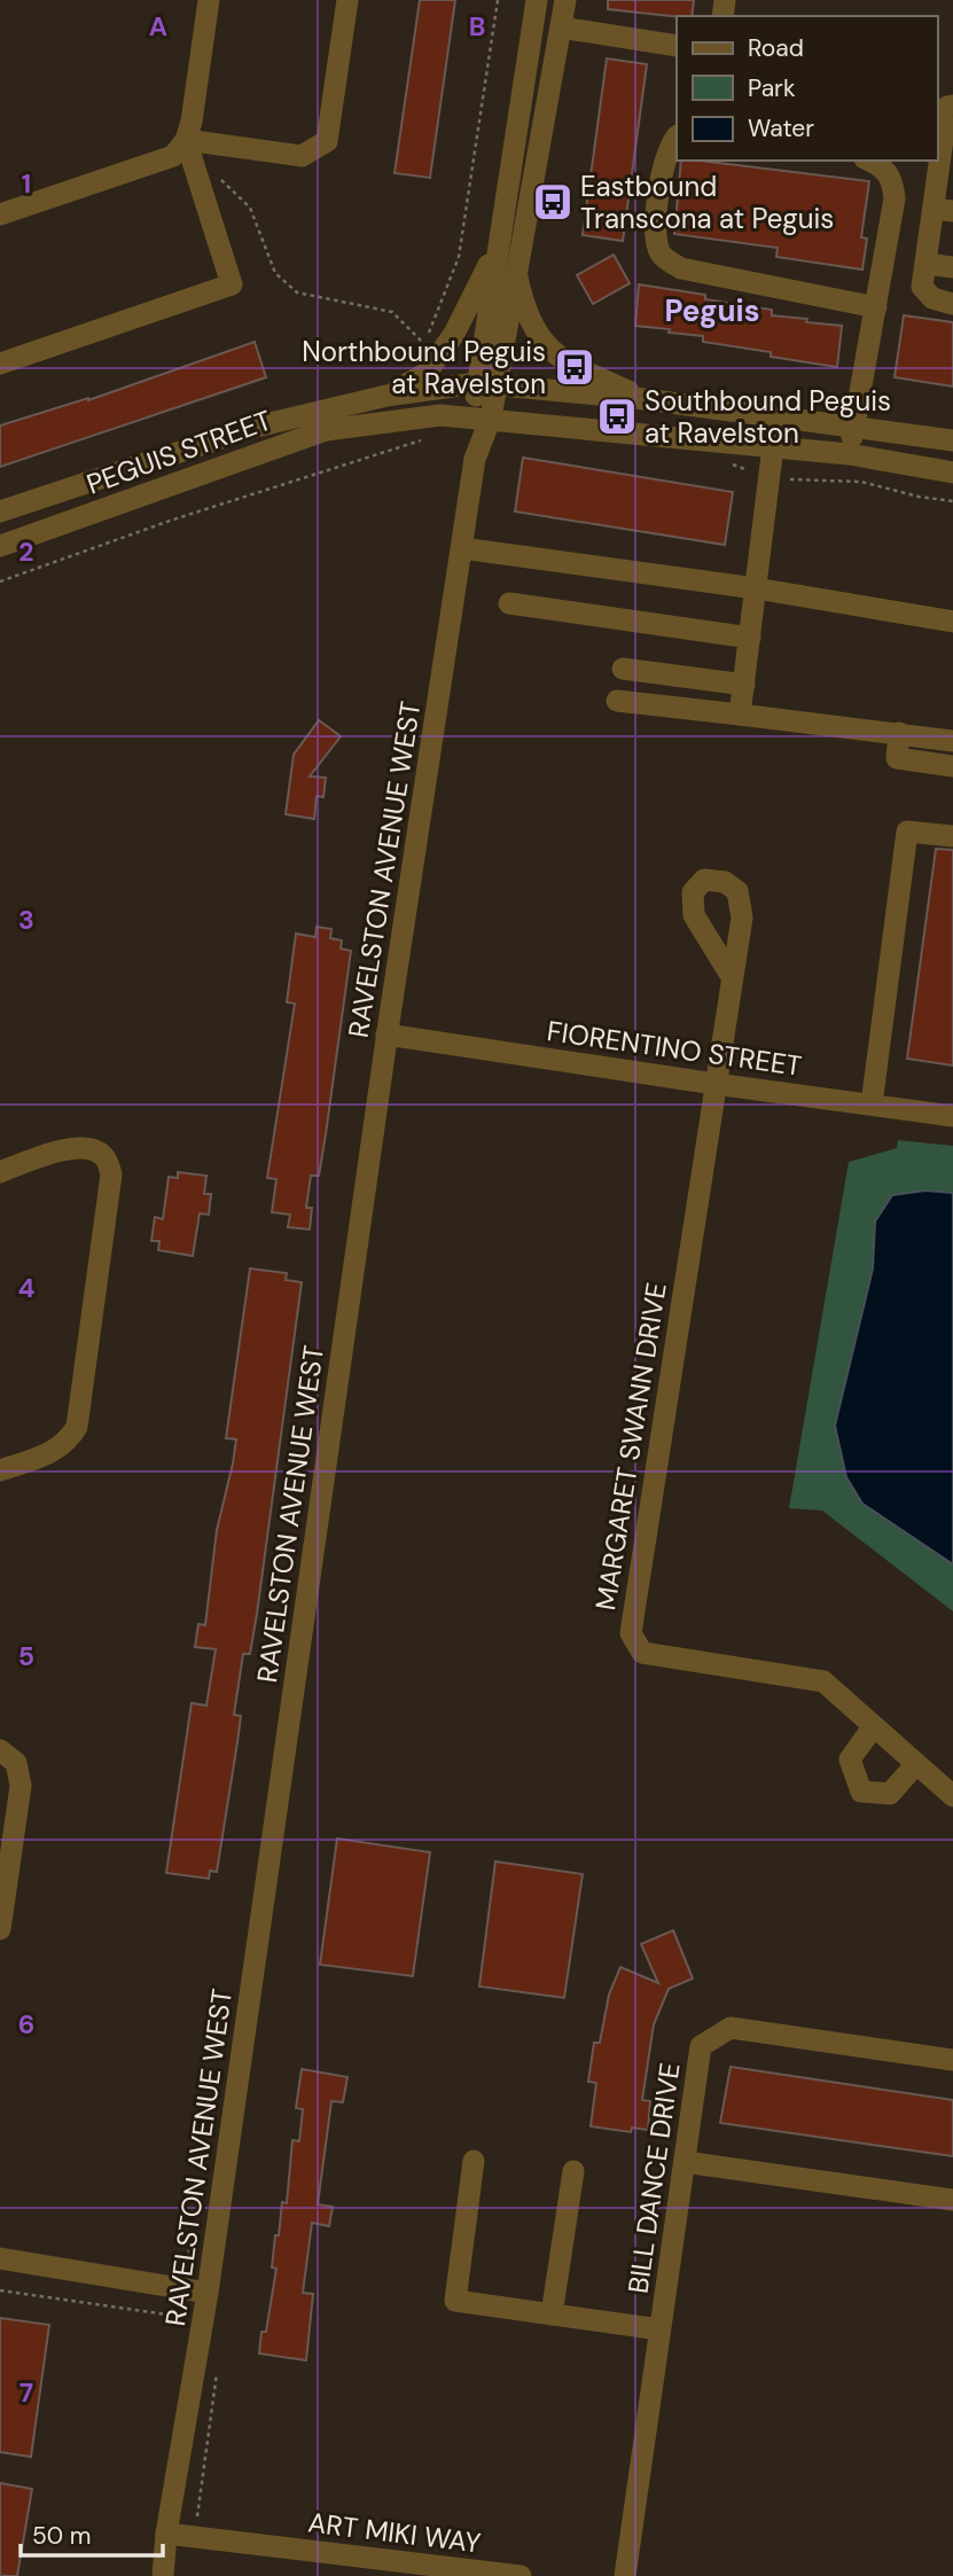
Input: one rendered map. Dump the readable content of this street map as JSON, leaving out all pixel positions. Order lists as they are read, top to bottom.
{
  "streets": {
    "street": [
      "PEGUIS STREET",
      "RAVELSTON AVENUE WEST",
      "FIORENTINO STREET",
      "MARGARET SWANN DRIVE",
      "BILL DANCE DRIVE",
      "ART MIKI WAY"
    ]
  },
  "crossings": [
    ["PEGUIS STREET", "RAVELSTON AVENUE WEST"],
    ["RAVELSTON AVENUE WEST", "FIORENTINO STREET"],
    ["RAVELSTON AVENUE WEST", "ART MIKI WAY"],
    ["FIORENTINO STREET", "MARGARET SWANN DRIVE"]
  ],
  "districts": ["Peguis"],
  "places": {
    "bus stop": ["Eastbound Transcona at Peguis", "Northbound Peguis at Ravelston", "Southbound Peguis at Ravelston"]
  },
  "legend": ["Road", "Park", "Water"],
  "scale_bar": "50 m",
  "grid": {
    "columns": ["A", "B"],
    "rows": [
      "1",
      "2",
      "3",
      "4",
      "5",
      "6",
      "7"
    ]
  }
}
